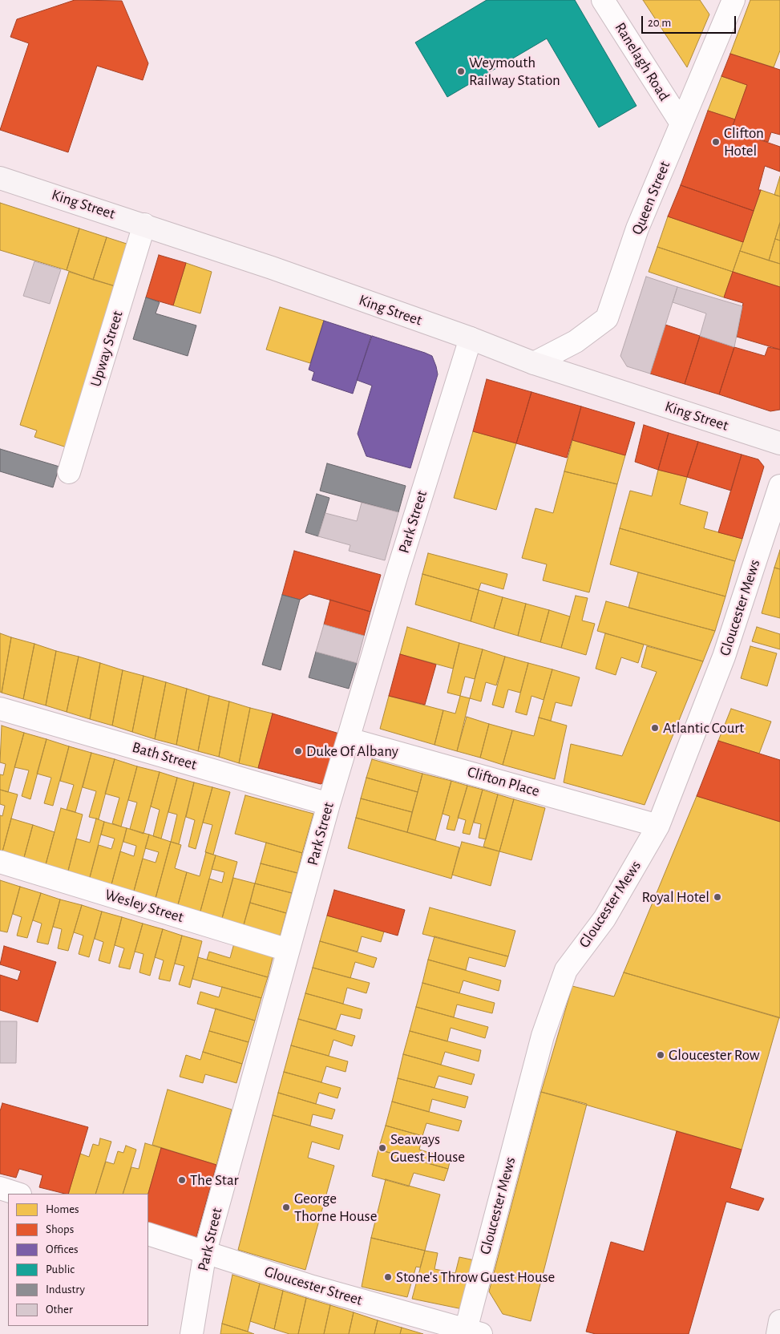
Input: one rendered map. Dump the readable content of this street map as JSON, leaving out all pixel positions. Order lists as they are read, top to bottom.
{
  "streets": {
    "main road": ["King Street"],
    "street": [
      "Ranelagh Road",
      "Queen Street",
      "Upway Street",
      "Park Street",
      "Gloucester Mews",
      "Bath Street",
      "Clifton Place",
      "Wesley Street",
      "Gloucester Street"
    ]
  },
  "crossings": [
    ["Ranelagh Road", "Queen Street"],
    ["Queen Street", "King Street"],
    ["King Street", "Upway Street"],
    ["King Street", "Park Street"],
    ["Park Street", "Bath Street"],
    ["Park Street", "Clifton Place"],
    ["Park Street", "Wesley Street"],
    ["Park Street", "Gloucester Street"],
    ["Gloucester Mews", "Clifton Place"],
    ["Gloucester Mews", "Gloucester Street"]
  ],
  "places": [
    "Weymouth Railway Station",
    "Clifton Hotel",
    "Atlantic Court",
    "Duke Of Albany",
    "Royal Hotel",
    "Gloucester Row",
    "Seaways Guest House",
    "The Star",
    "George Thorne House",
    "Stone's Throw Guest House"
  ],
  "legend": [
    "Homes",
    "Shops",
    "Offices",
    "Public",
    "Industry",
    "Other"
  ],
  "scale_bar": "20 m"
}
